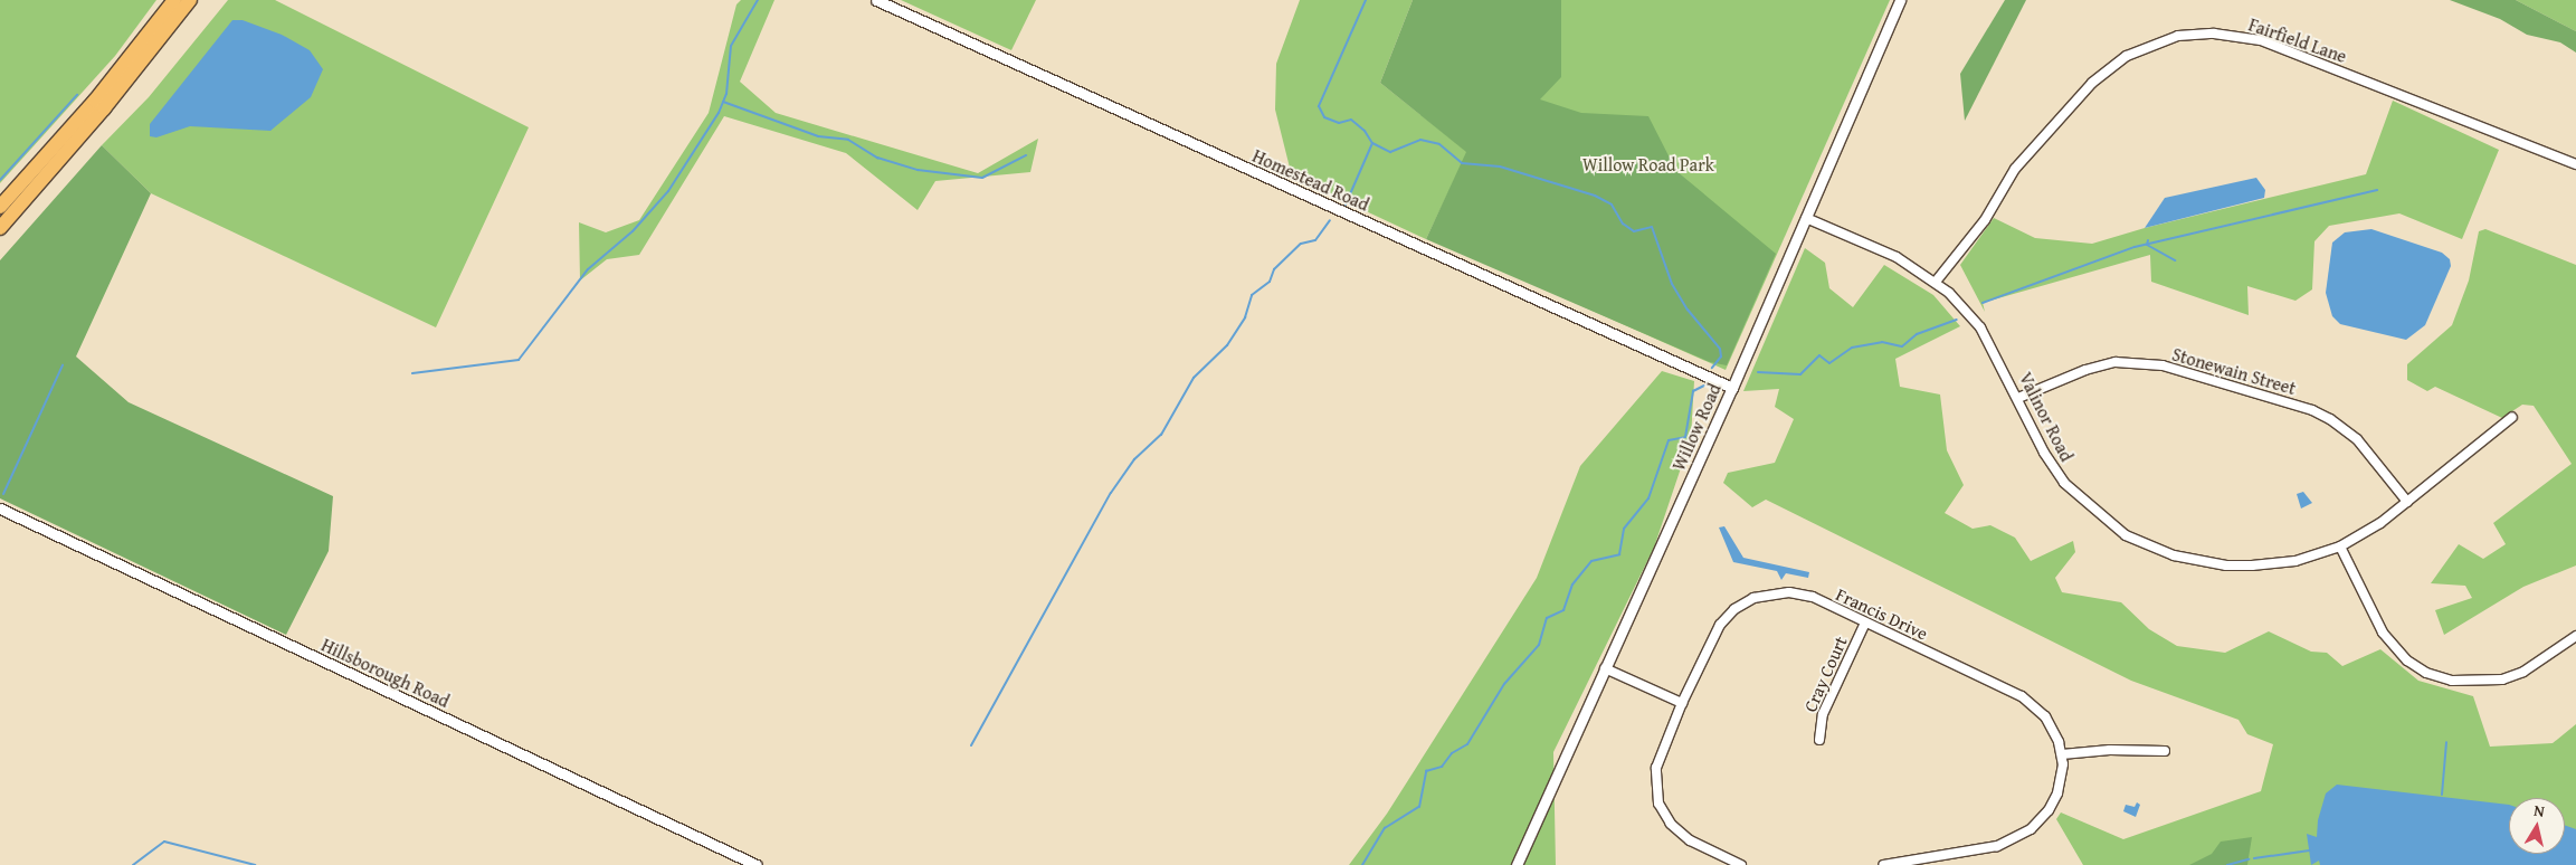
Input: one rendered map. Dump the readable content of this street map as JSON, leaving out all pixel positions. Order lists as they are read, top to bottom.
{
  "streets": {
    "street": [
      "Fairfield Lane",
      "Homestead Road",
      "Stonewain Street",
      "Valinor Road",
      "Willow Road",
      "Francis Drive",
      "Hillsborough Road",
      "Cray Court"
    ]
  },
  "crossings": [
    ["Fairfield Lane", "Valinor Road"],
    ["Homestead Road", "Willow Road"],
    ["Stonewain Street", "Valinor Road"],
    ["Valinor Road", "Willow Road"],
    ["Francis Drive", "Cray Court"]
  ],
  "parks": ["Willow Road Park"],
  "north": "top"
}
